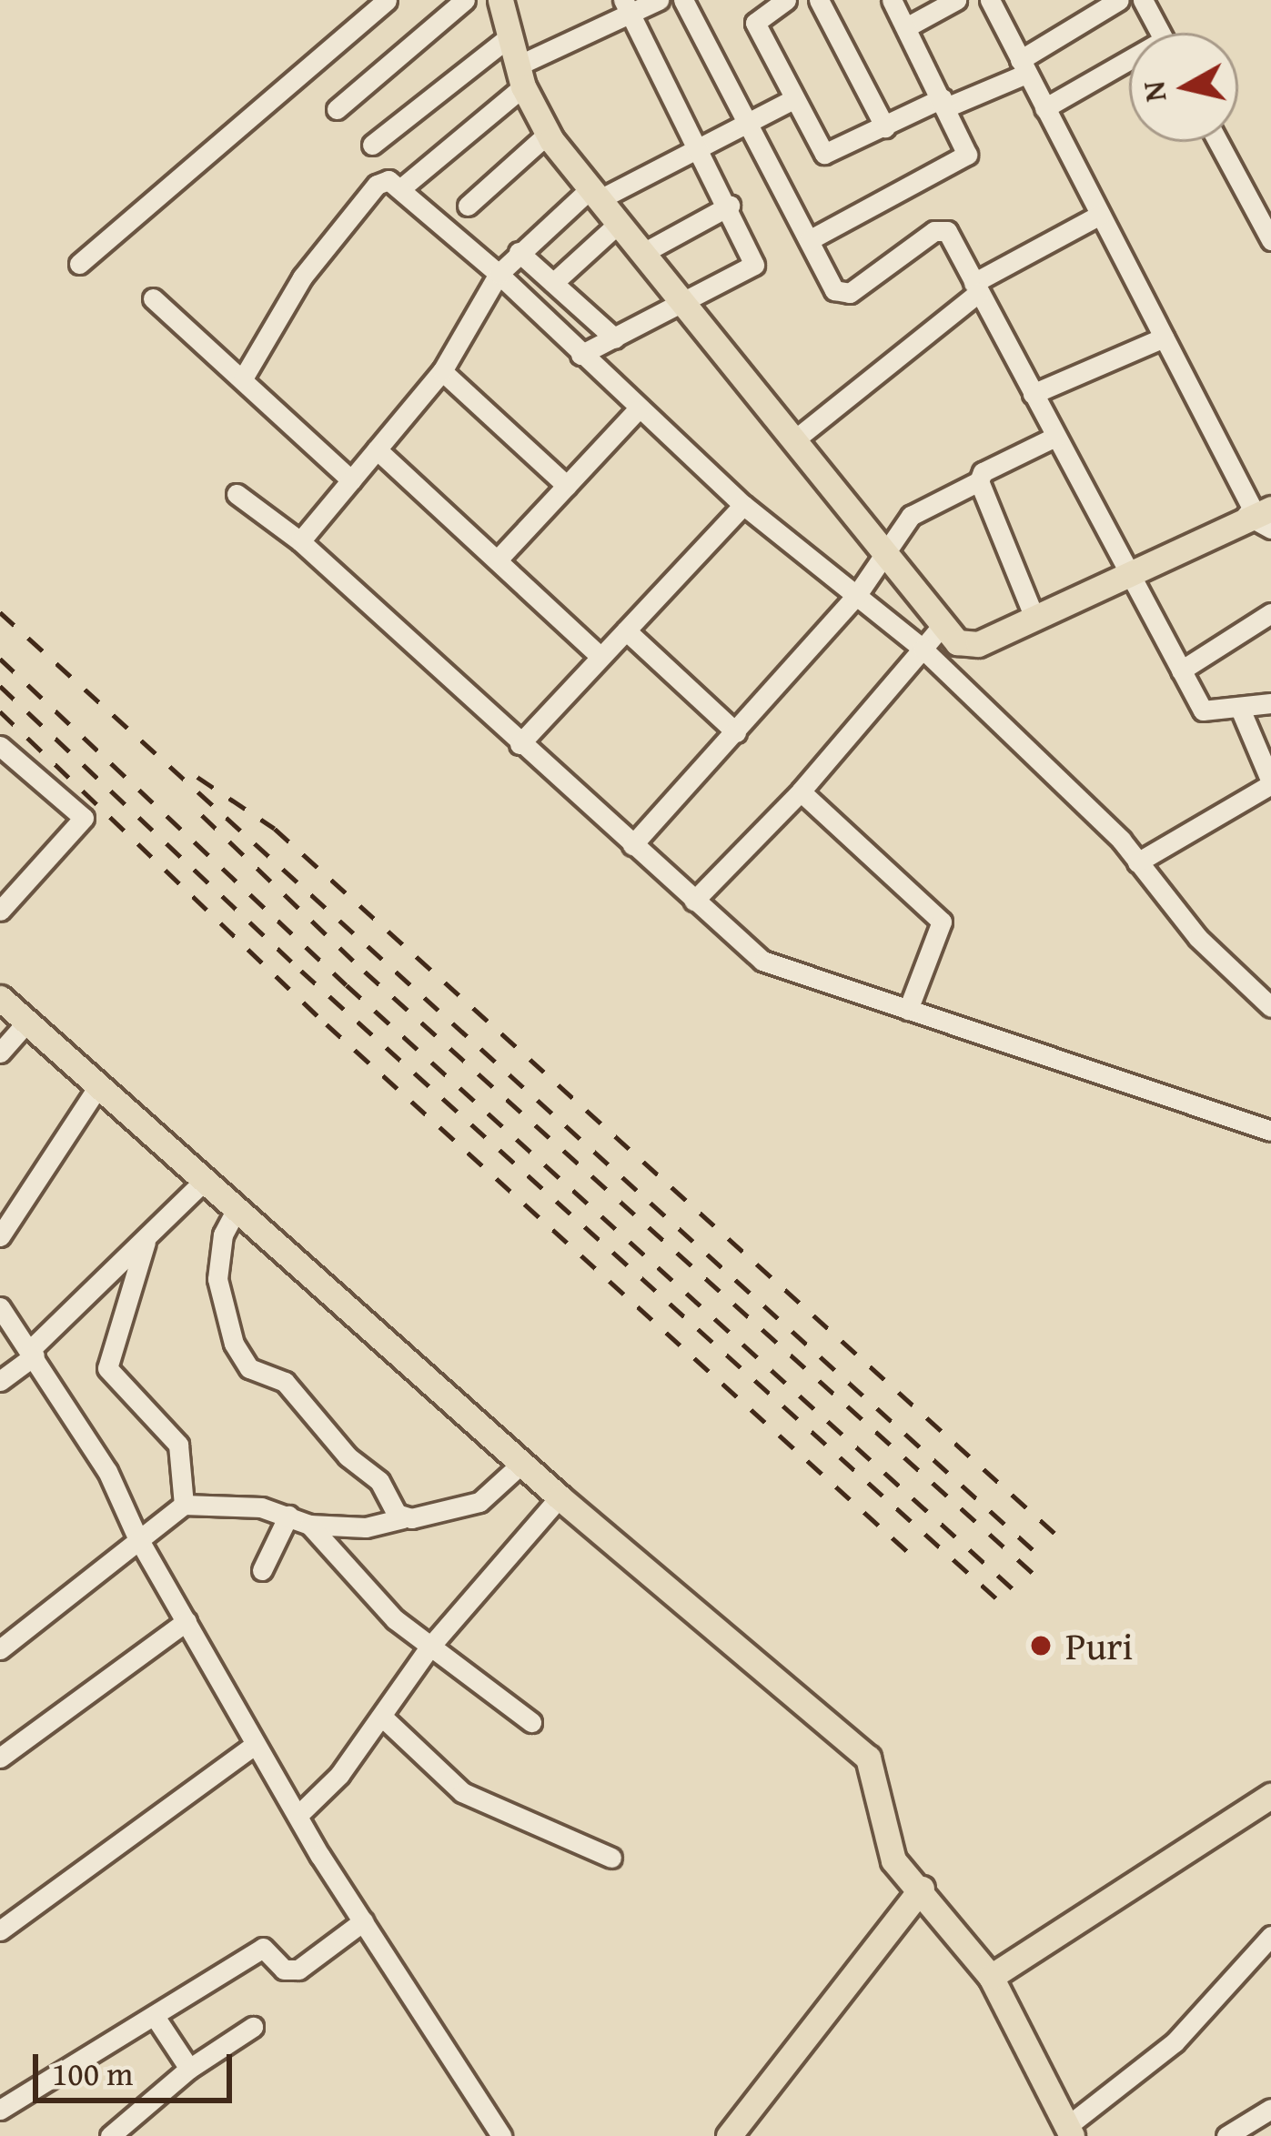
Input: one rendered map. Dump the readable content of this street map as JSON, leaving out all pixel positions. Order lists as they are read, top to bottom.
{
  "places": ["Puri"],
  "scale_bar": "100 m",
  "north": "left"
}
